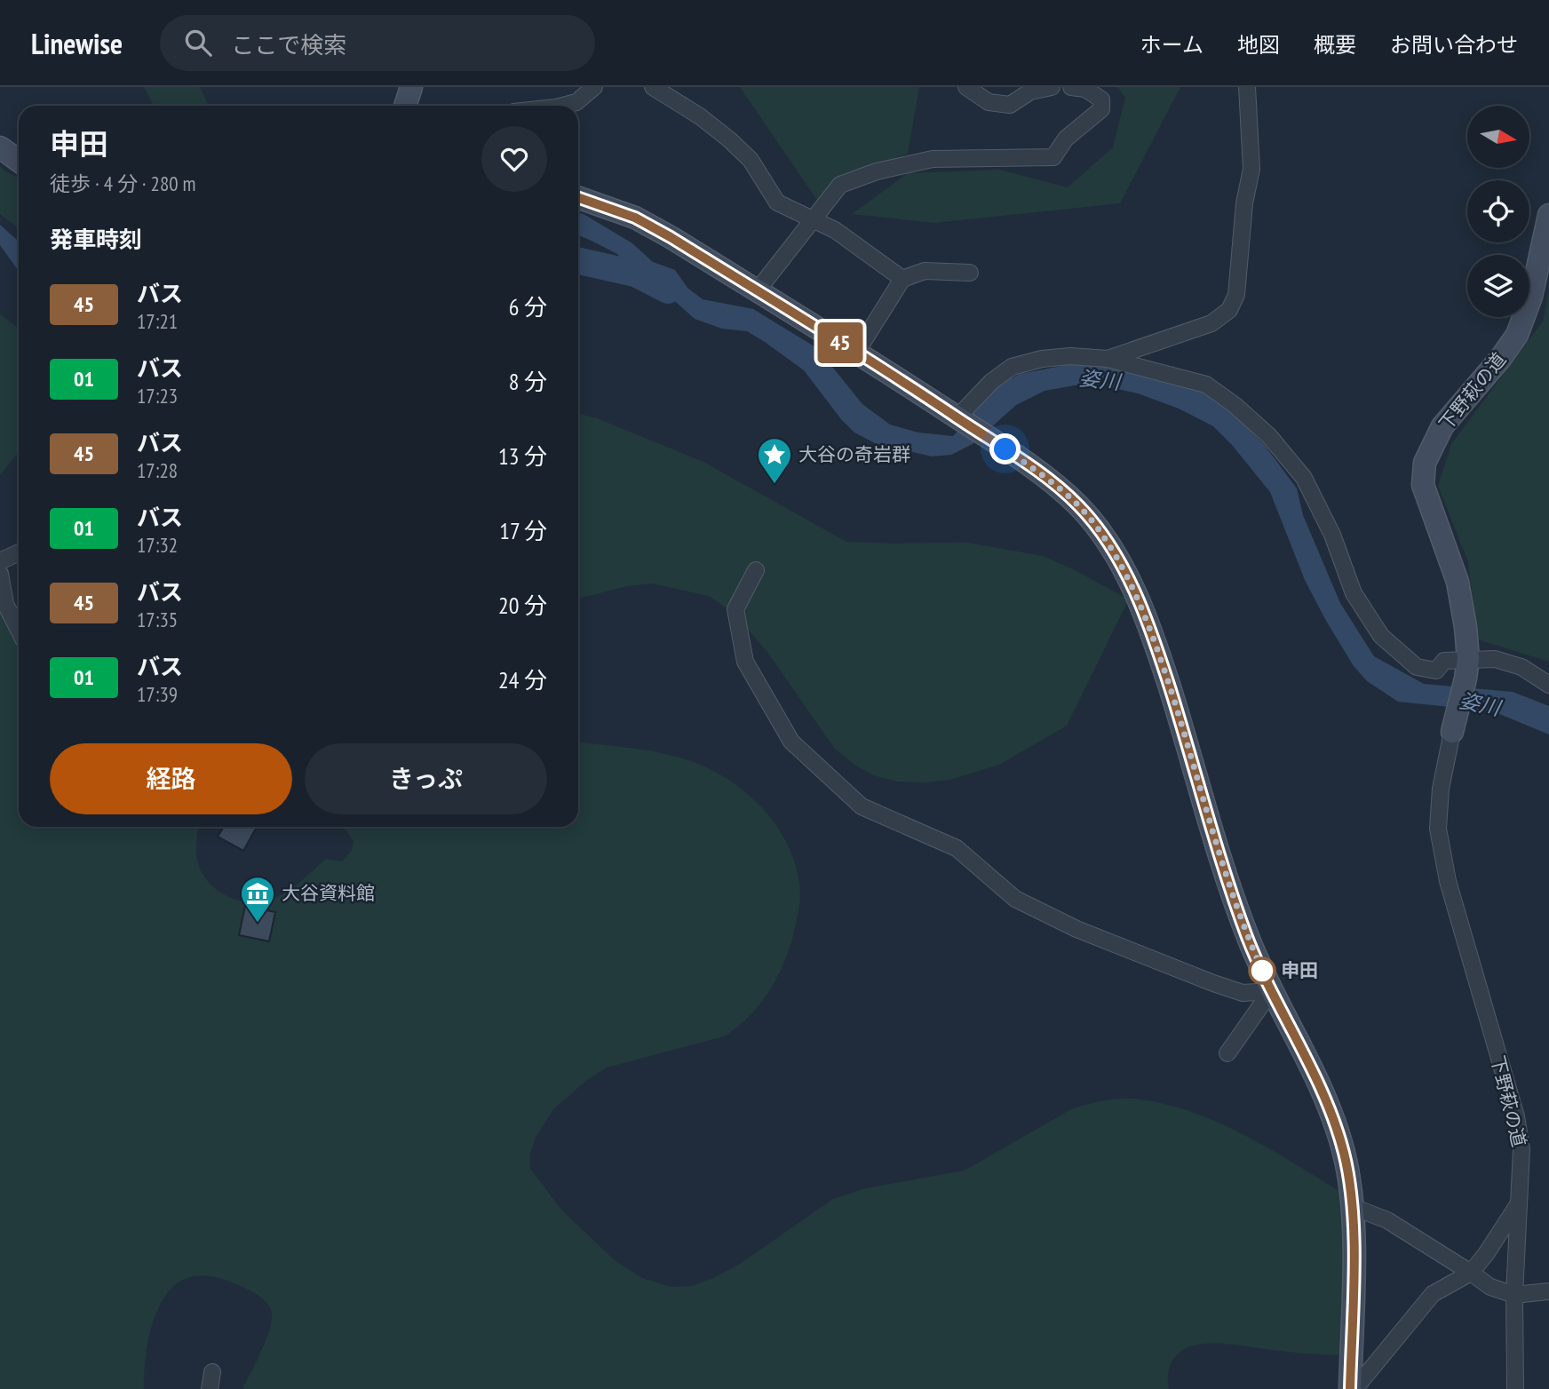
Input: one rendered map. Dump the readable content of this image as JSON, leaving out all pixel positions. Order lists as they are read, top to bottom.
{
  "streets": {
    "street": ["下野萩の道"]
  },
  "water": ["姿川"],
  "places": {
    "place": ["大谷の奇岩群"],
    "museum": ["大谷資料館"],
    "other": ["申田"]
  },
  "lines": ["bus line 45"],
  "north": "right",
  "page": {
    "header": "Linewise",
    "search": "ここで検索",
    "nav": [
      "ホーム",
      "地図",
      "概要",
      "お問い合わせ"
    ],
    "on_map": "45",
    "heading": [
      ["申田", "徒歩 · 4 分 · 280 m"],
      "発車時刻"
    ],
    "list": [
      {
        "mark": "45",
        "name": "バス",
        "note": "17:21",
        "value": "6 分"
      },
      {
        "mark": "01",
        "name": "バス",
        "note": "17:23",
        "value": "8 分"
      },
      {
        "mark": "45",
        "name": "バス",
        "note": "17:28",
        "value": "13 分"
      },
      {
        "mark": "01",
        "name": "バス",
        "note": "17:32",
        "value": "17 分"
      },
      {
        "mark": "45",
        "name": "バス",
        "note": "17:35",
        "value": "20 分"
      },
      {
        "mark": "01",
        "name": "バス",
        "note": "17:39",
        "value": "24 分"
      }
    ],
    "buttons": ["経路", "きっぷ"]
  }
}
